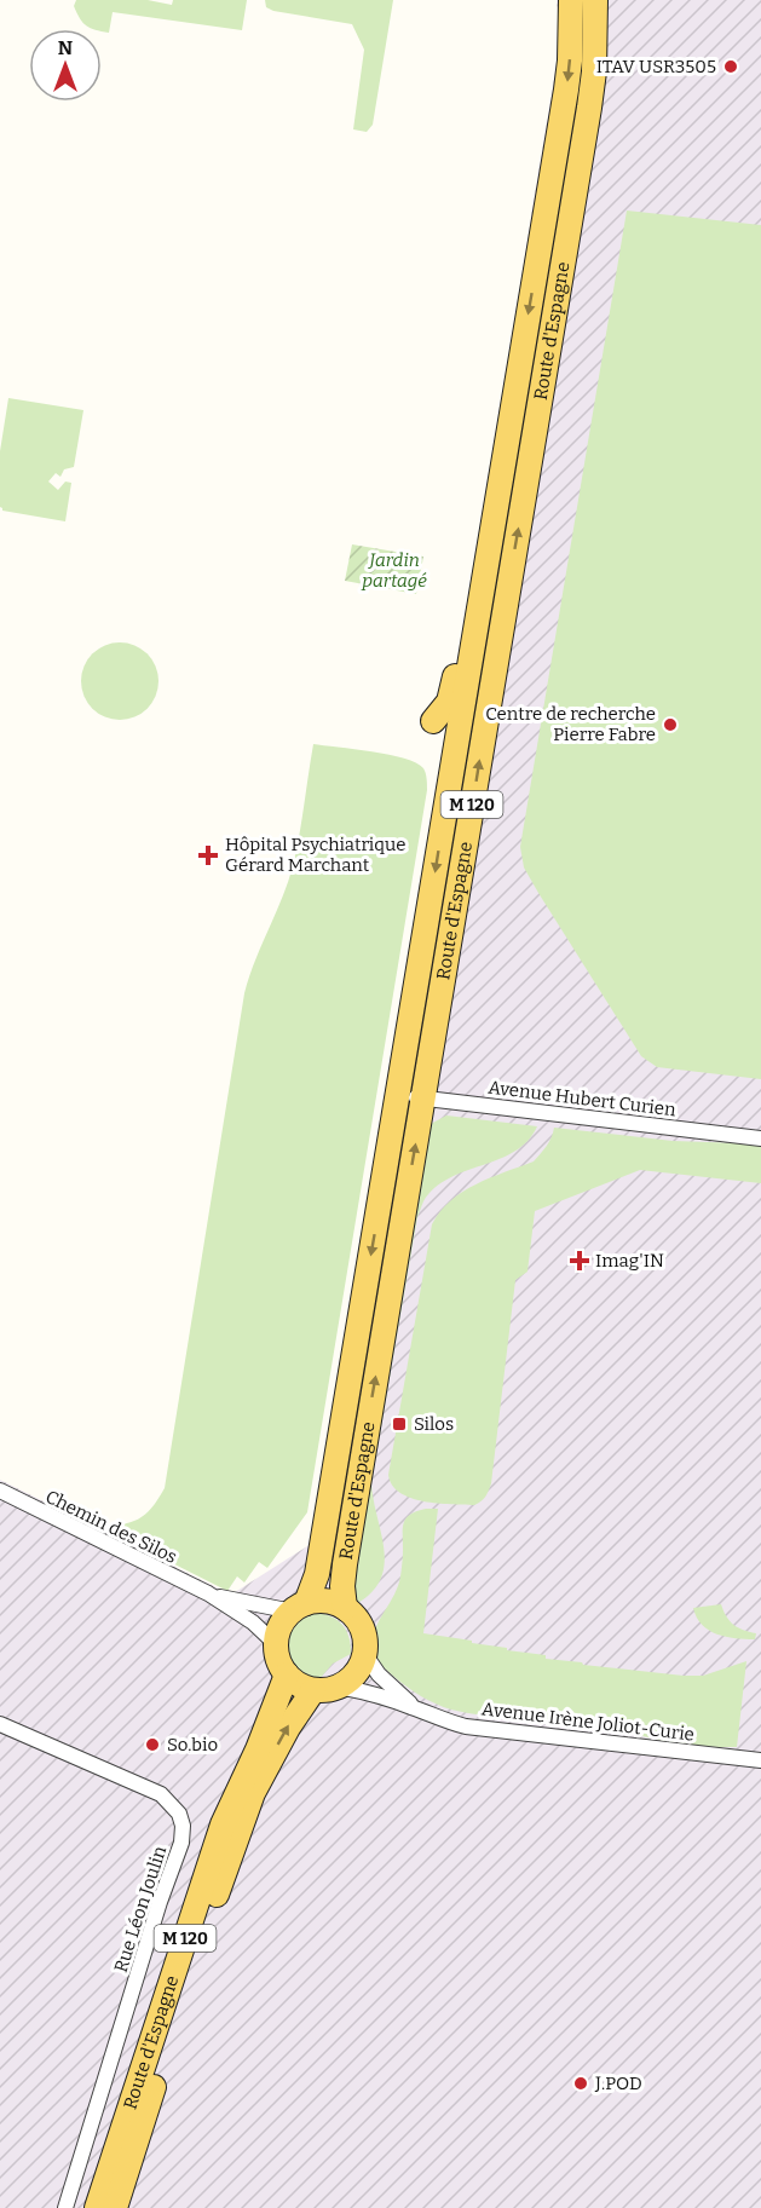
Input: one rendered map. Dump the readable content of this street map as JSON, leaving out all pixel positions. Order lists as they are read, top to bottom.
{
  "streets": {
    "main road": ["Route d'Espagne", "M 120"],
    "street": [
      "Avenue Hubert Curien",
      "Chemin des Silos",
      "Avenue Irène Joliot-Curie",
      "Rue Léon Joulin"
    ]
  },
  "crossings": [
    ["Route d'Espagne", "Avenue Hubert Curien"],
    ["Route d'Espagne", "Chemin des Silos"],
    ["Route d'Espagne", "Avenue Irène Joliot-Curie"],
    ["Chemin des Silos", "Avenue Irène Joliot-Curie"]
  ],
  "parks": ["Jardin partagé"],
  "places": {
    "other": [
      "ITAV USR3505",
      "Centre de recherche Pierre Fabre",
      "So.bio",
      "J.POD"
    ],
    "health": ["Hôpital Psychiatrique Gérard Marchant", "Imag'IN"],
    "transit": ["Silos"]
  },
  "north": "top"
}
